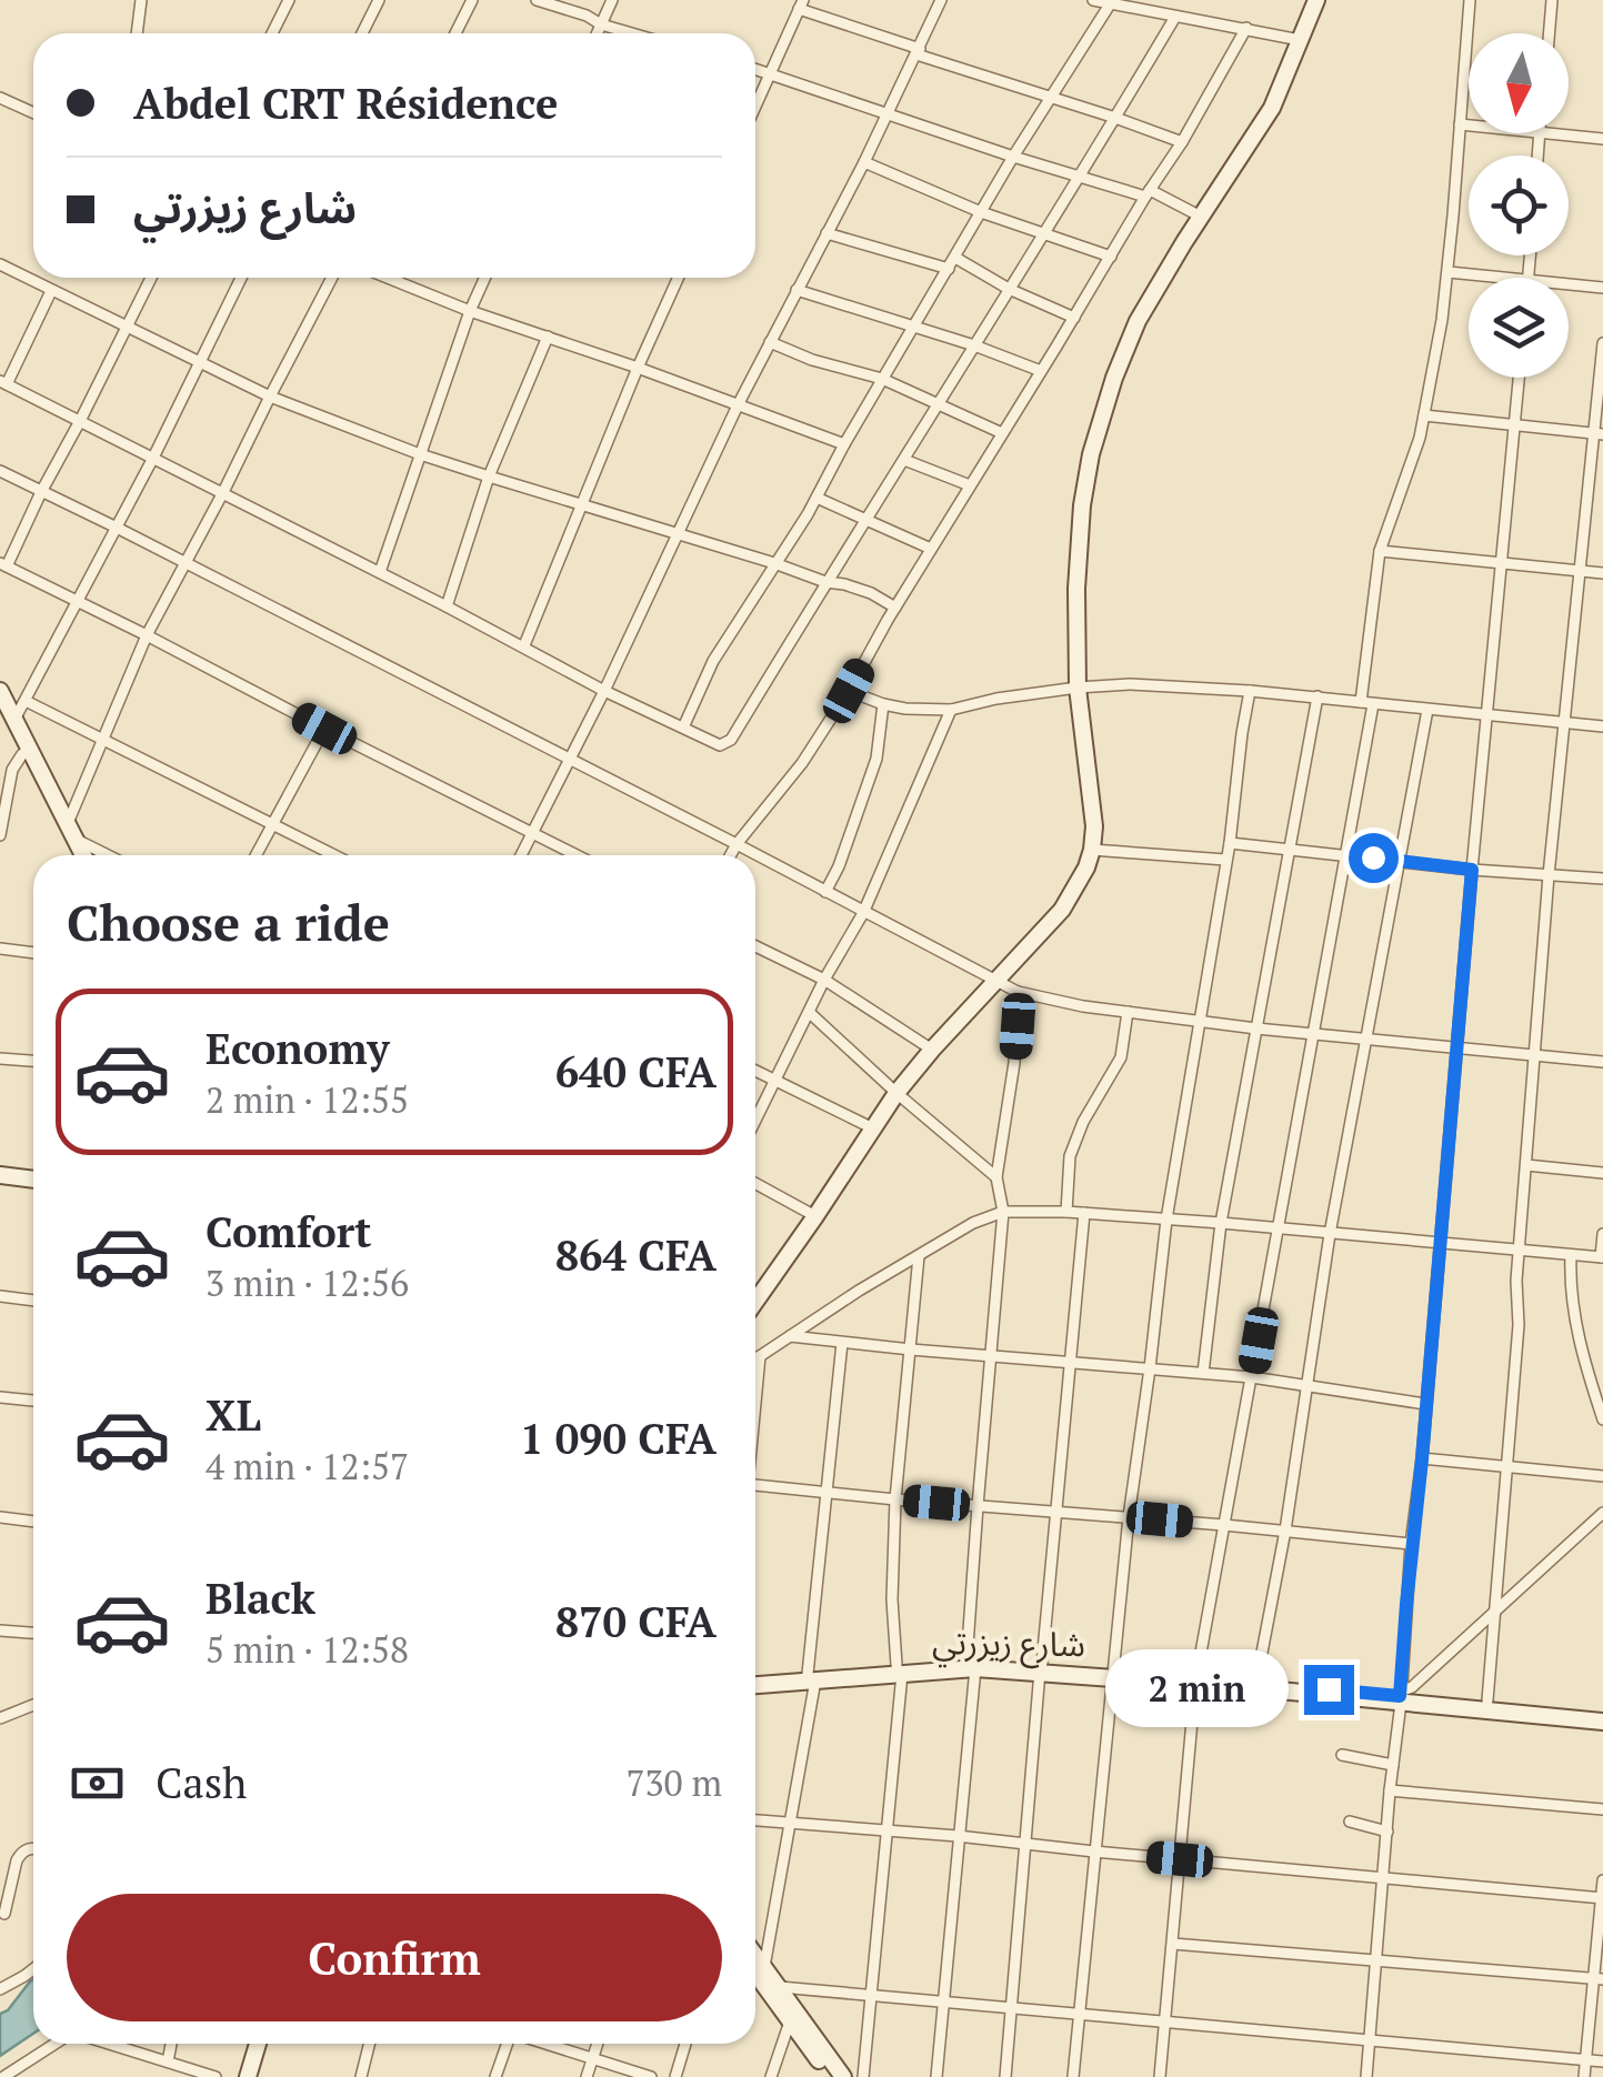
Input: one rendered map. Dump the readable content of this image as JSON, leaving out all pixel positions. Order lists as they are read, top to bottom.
{
  "streets": {
    "street": ["شارع زيزرتي"]
  },
  "north": "bottom",
  "page": {
    "banner": ["Abdel CRT Résidence", "شارع زيزرتي"],
    "heading": "Choose a ride",
    "list": [
      {
        "name": "Economy",
        "note": "2 min · 12:55",
        "value": "640 CFA"
      },
      {
        "name": "Comfort",
        "note": "3 min · 12:56",
        "value": "864 CFA"
      },
      {
        "name": "XL",
        "note": "4 min · 12:57",
        "value": "1 090 CFA"
      },
      {
        "name": "Black",
        "note": "5 min · 12:58",
        "value": "870 CFA"
      }
    ],
    "bubble": "2 min",
    "pay": ["Cash", "730 m"],
    "buttons": "Confirm"
  }
}
